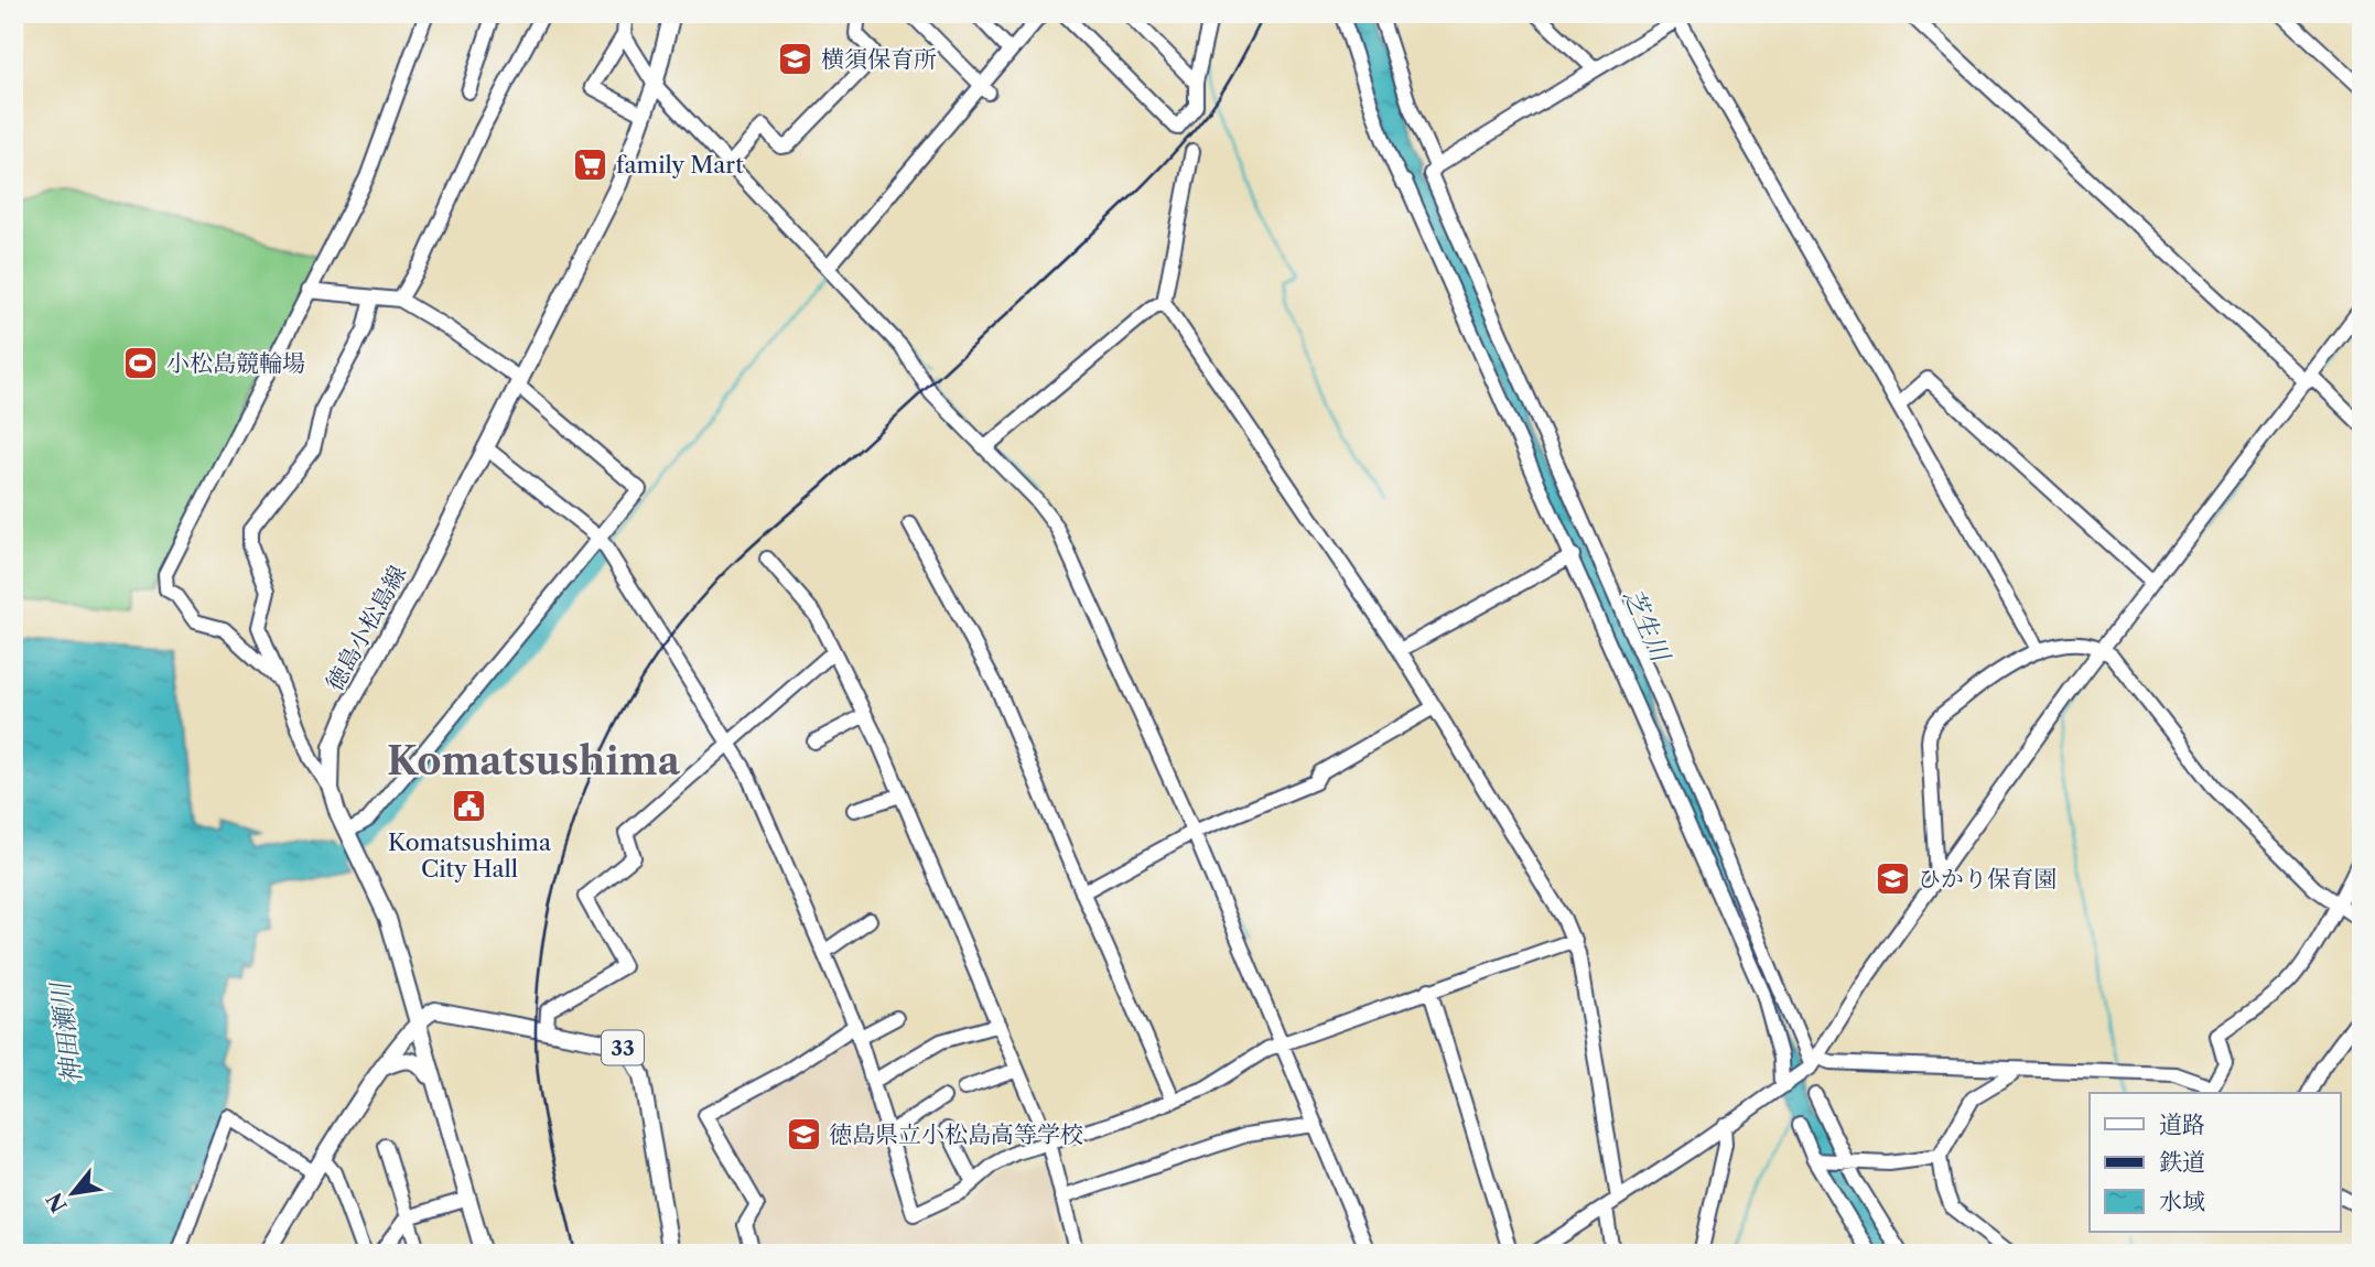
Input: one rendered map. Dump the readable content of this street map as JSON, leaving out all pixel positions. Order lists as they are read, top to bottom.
{
  "streets": {
    "main road": ["徳島小松島線", "33"]
  },
  "crossings": [
    ["徳島小松島線", "33"]
  ],
  "districts": ["Komatsushima"],
  "water": ["芝生川", "神田瀬川"],
  "places": {
    "school or university": ["横須保育所", "ひかり保育園", "徳島県立小松島高等学校"],
    "supermarket": ["family Mart"],
    "sports": ["小松島競輪場"],
    "public building": ["Komatsushima City Hall"]
  },
  "legend": ["道路", "鉄道", "水域"],
  "north": "bottom left"
}
